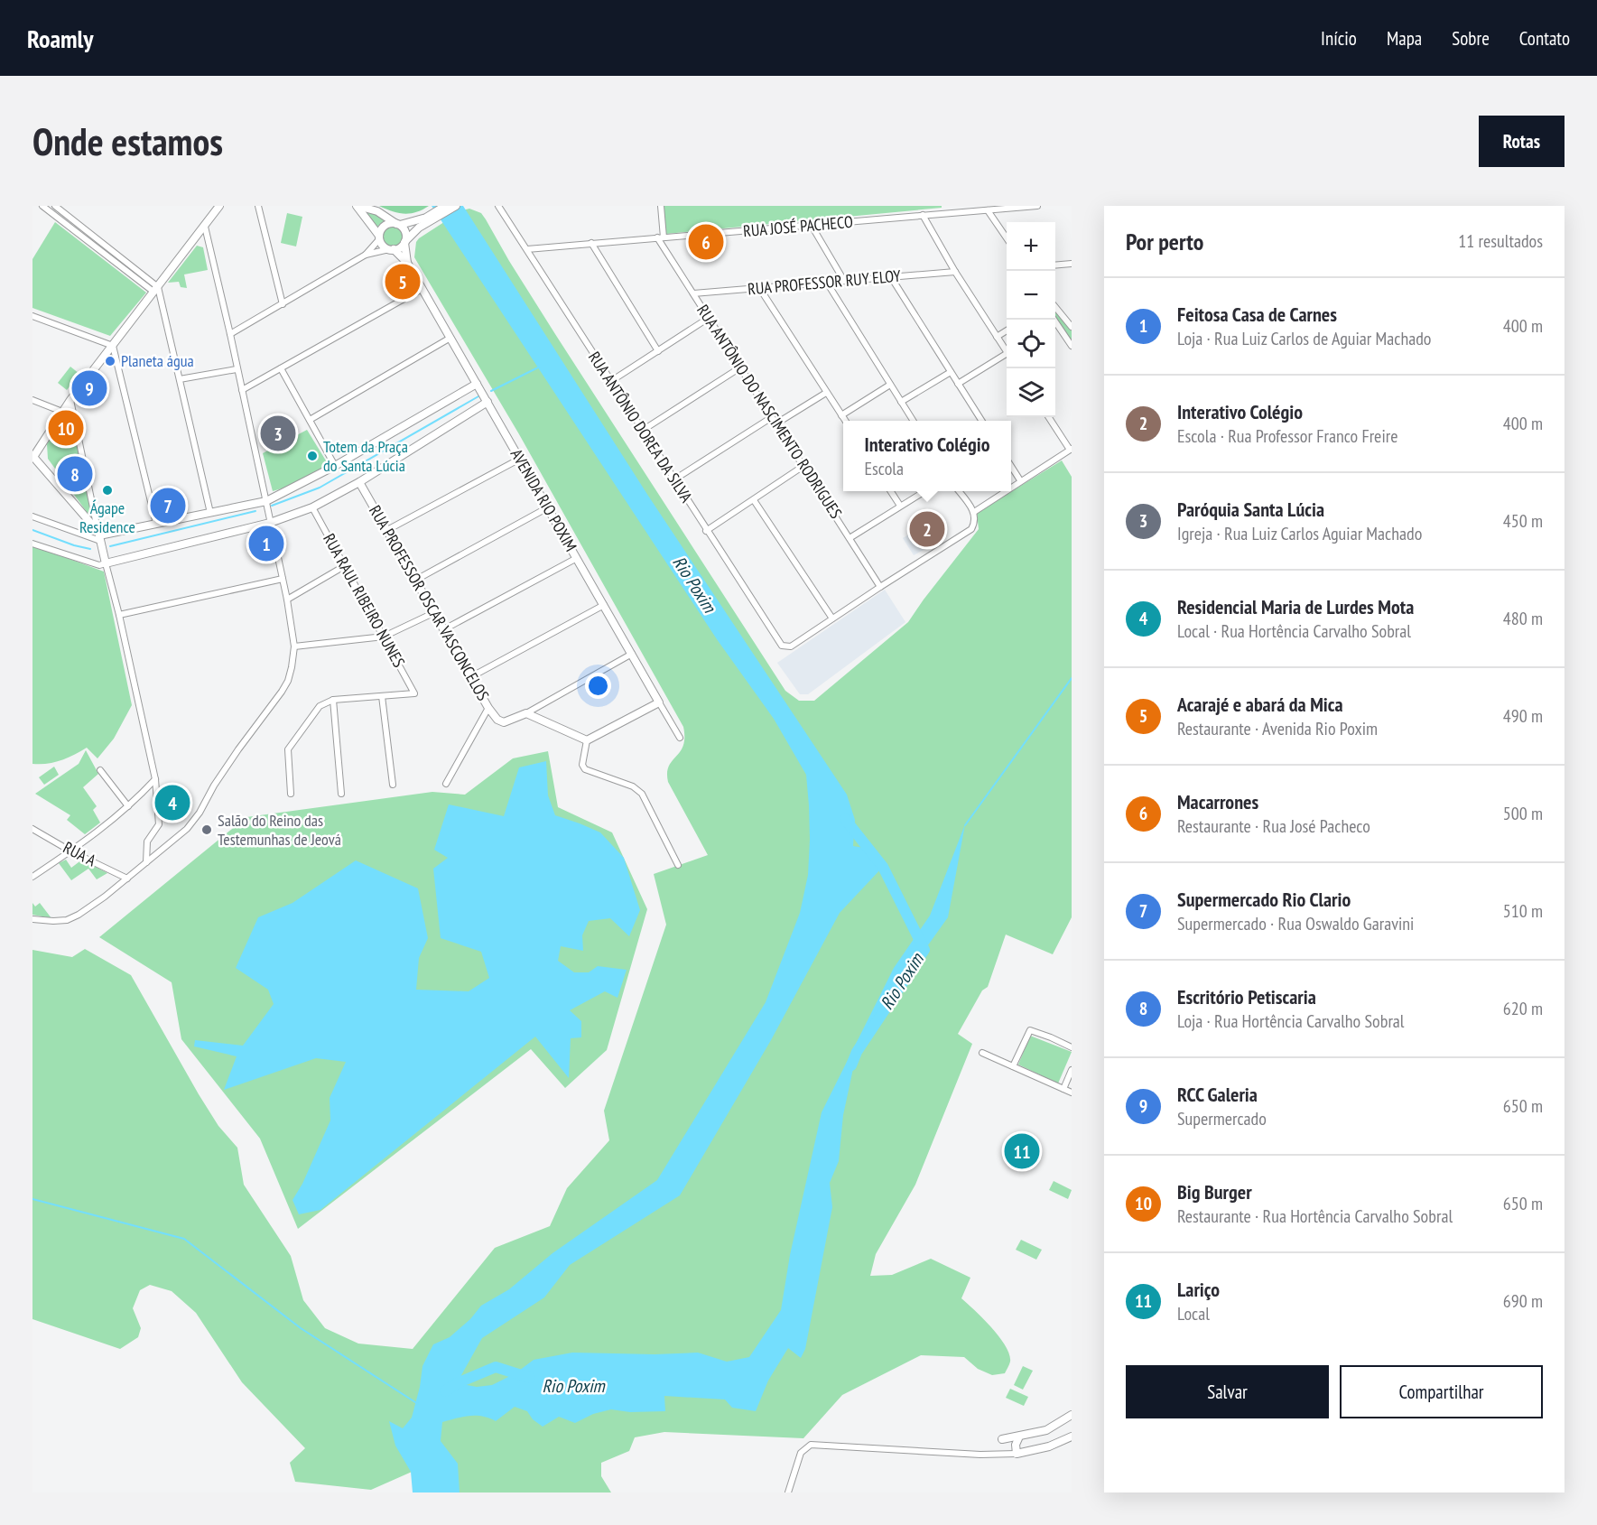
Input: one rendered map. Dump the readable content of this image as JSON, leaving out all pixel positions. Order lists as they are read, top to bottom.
{
  "streets": {
    "street": [
      "RUA JOSÉ PACHECO",
      "RUA PROFESSOR RUY ELOY",
      "RUA ANTÔNIO DO NASCIMENTO RODRIGUES",
      "RUA ANTÔNIO DOREA DA SILVA",
      "AVENIDA RIO POXIM",
      "RUA RAUL RIBEIRO NUNES",
      "RUA PROFESSOR OSCAR VASCONCELOS",
      "RUA A"
    ]
  },
  "crossings": [
    ["RUA JOSÉ PACHECO", "RUA ANTÔNIO DO NASCIMENTO RODRIGUES"],
    ["RUA JOSÉ PACHECO", "RUA ANTÔNIO DOREA DA SILVA"],
    ["RUA PROFESSOR RUY ELOY", "RUA ANTÔNIO DO NASCIMENTO RODRIGUES"]
  ],
  "water": ["Rio Poxim"],
  "places": [
    "Planeta água",
    "Totem da Praça do Santa Lúcia",
    "Ágape Residence",
    "Salão do Reino das Testemunhas de Jeová"
  ],
  "page": {
    "header": "Roamly",
    "nav": [
      "Início",
      "Mapa",
      "Sobre",
      "Contato"
    ],
    "buttons": [
      "Rotas",
      ["Salvar", "Compartilhar"]
    ],
    "title": "Onde estamos",
    "heading": ["Por perto", "11 resultados"],
    "map_buttons": ["+", "−"],
    "pins": [
      "6",
      "5",
      "9",
      "10",
      "3",
      "8",
      "7",
      "2",
      "1",
      "4",
      "11"
    ],
    "list": [
      {
        "mark": "1",
        "name": "Feitosa Casa de Carnes",
        "note": "Loja · Rua Luiz Carlos de Aguiar Machado",
        "value": "400 m"
      },
      {
        "mark": "2",
        "name": "Interativo Colégio",
        "note": "Escola · Rua Professor Franco Freire",
        "value": "400 m"
      },
      {
        "mark": "3",
        "name": "Paróquia Santa Lúcia",
        "note": "Igreja · Rua Luiz Carlos Aguiar Machado",
        "value": "450 m"
      },
      {
        "mark": "4",
        "name": "Residencial Maria de Lurdes Mota",
        "note": "Local · Rua Hortência Carvalho Sobral",
        "value": "480 m"
      },
      {
        "mark": "5",
        "name": "Acarajé e abará da Mica",
        "note": "Restaurante · Avenida Rio Poxim",
        "value": "490 m"
      },
      {
        "mark": "6",
        "name": "Macarrones",
        "note": "Restaurante · Rua José Pacheco",
        "value": "500 m"
      },
      {
        "mark": "7",
        "name": "Supermercado Rio Clario",
        "note": "Supermercado · Rua Oswaldo Garavini",
        "value": "510 m"
      },
      {
        "mark": "8",
        "name": "Escritório Petiscaria",
        "note": "Loja · Rua Hortência Carvalho Sobral",
        "value": "620 m"
      },
      {
        "mark": "9",
        "name": "RCC Galeria",
        "note": "Supermercado",
        "value": "650 m"
      },
      {
        "mark": "10",
        "name": "Big Burger",
        "note": "Restaurante · Rua Hortência Carvalho Sobral",
        "value": "650 m"
      },
      {
        "mark": "11",
        "name": "Lariço",
        "note": "Local",
        "value": "690 m"
      }
    ],
    "popup": ["Interativo Colégio", "Escola"]
  }
}
